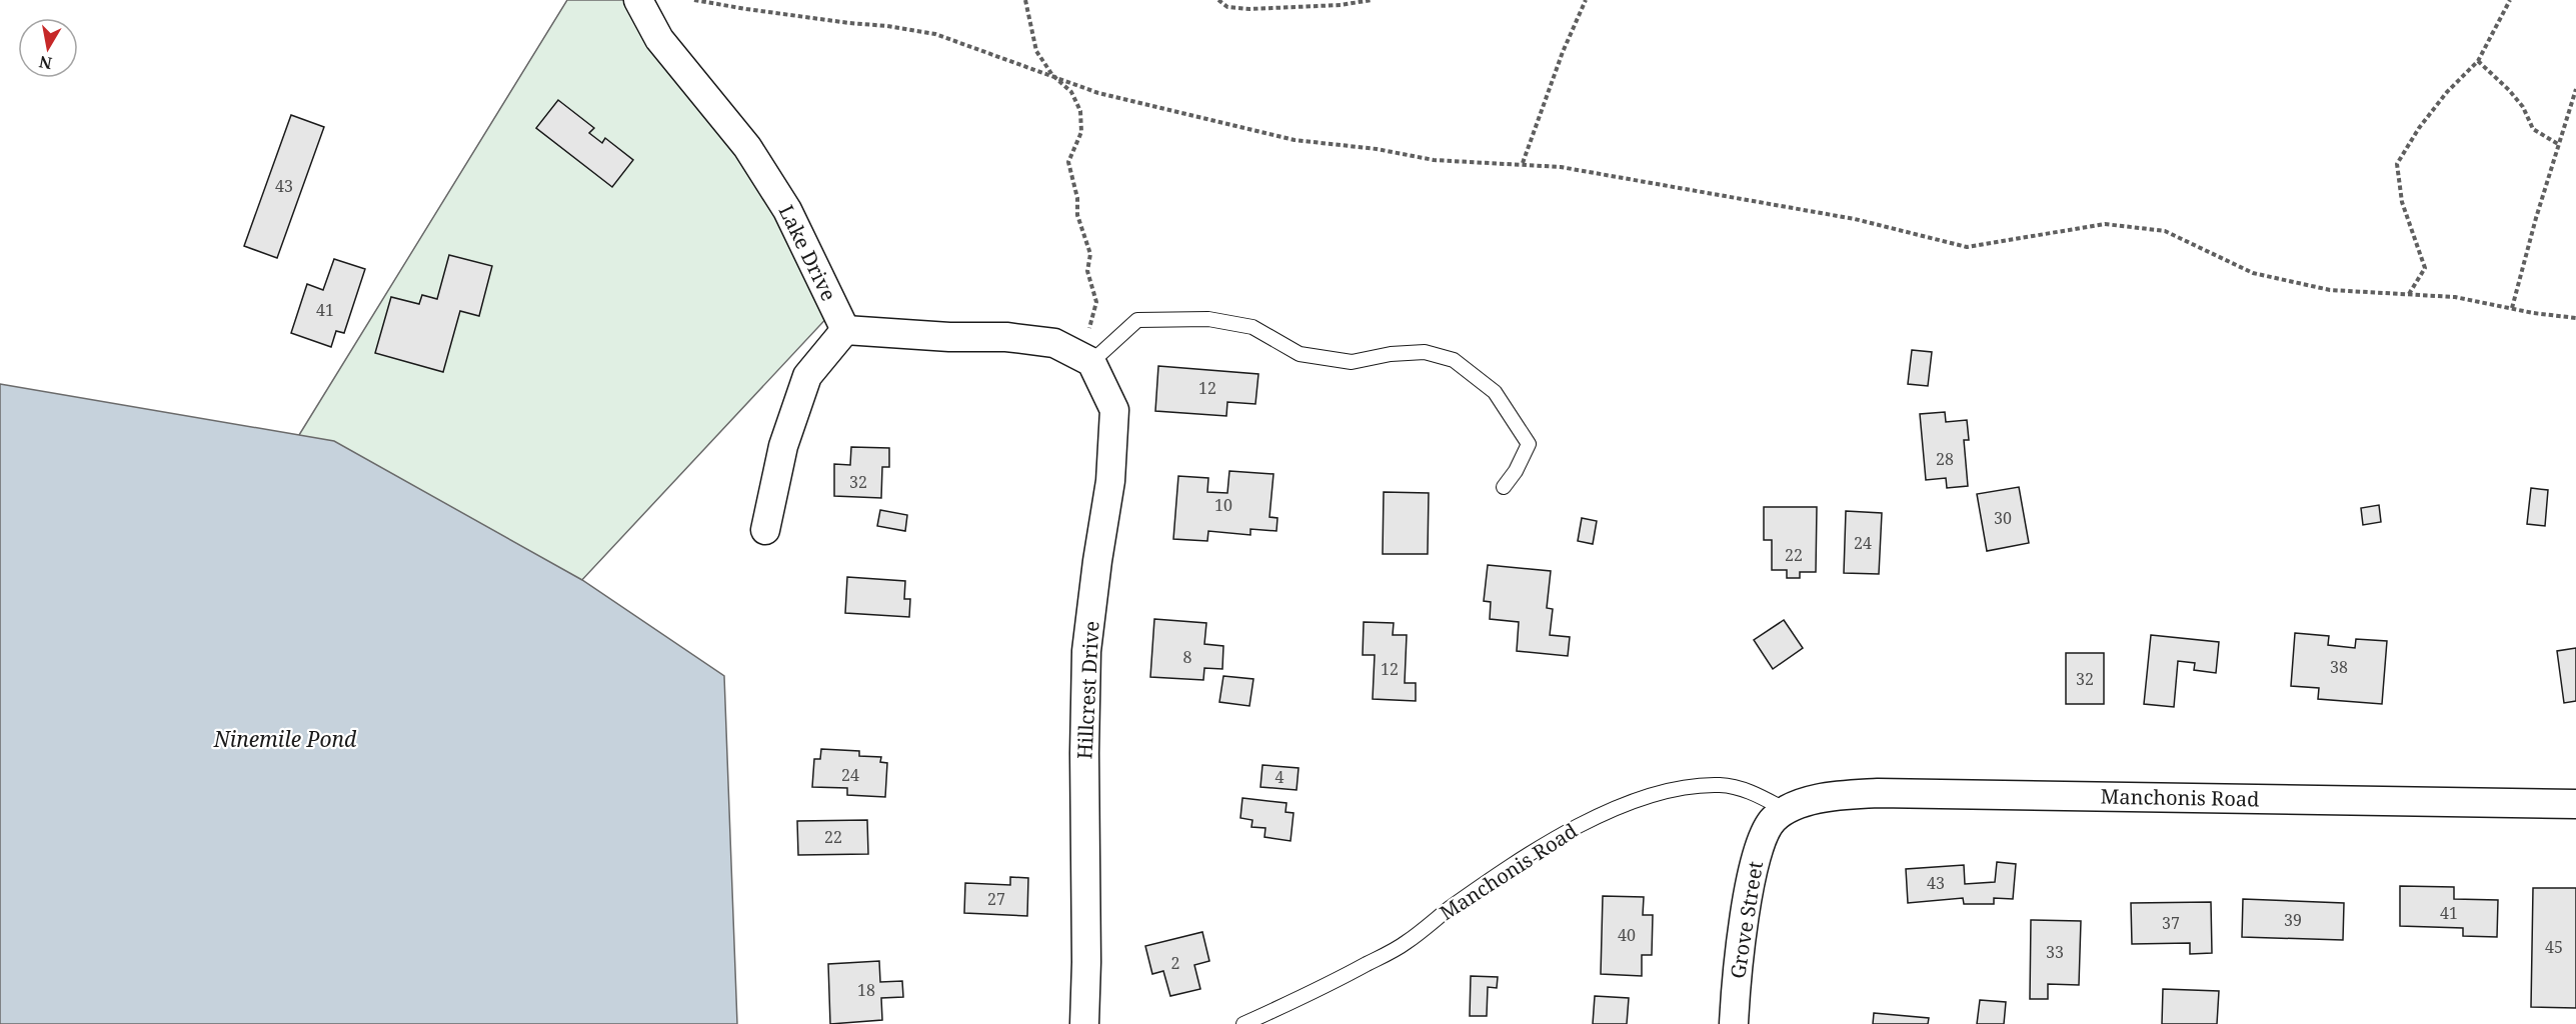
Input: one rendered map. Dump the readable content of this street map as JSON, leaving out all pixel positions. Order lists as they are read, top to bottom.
{
  "streets": {
    "street": [
      "Lake Drive",
      "Hillcrest Drive",
      "Manchonis Road",
      "Grove Street"
    ]
  },
  "crossings": [
    ["Manchonis Road", "Grove Street"]
  ],
  "water": ["Ninemile Pond"],
  "house_numbers": [
    "43",
    "41",
    "12",
    "28",
    "32",
    "10",
    "30",
    "24",
    "22",
    "8",
    "38",
    "12",
    "32",
    "24",
    "4",
    "22",
    "43",
    "27",
    "41",
    "39",
    "37",
    "40",
    "45",
    "33",
    "2",
    "18"
  ],
  "north": "bottom"
}
